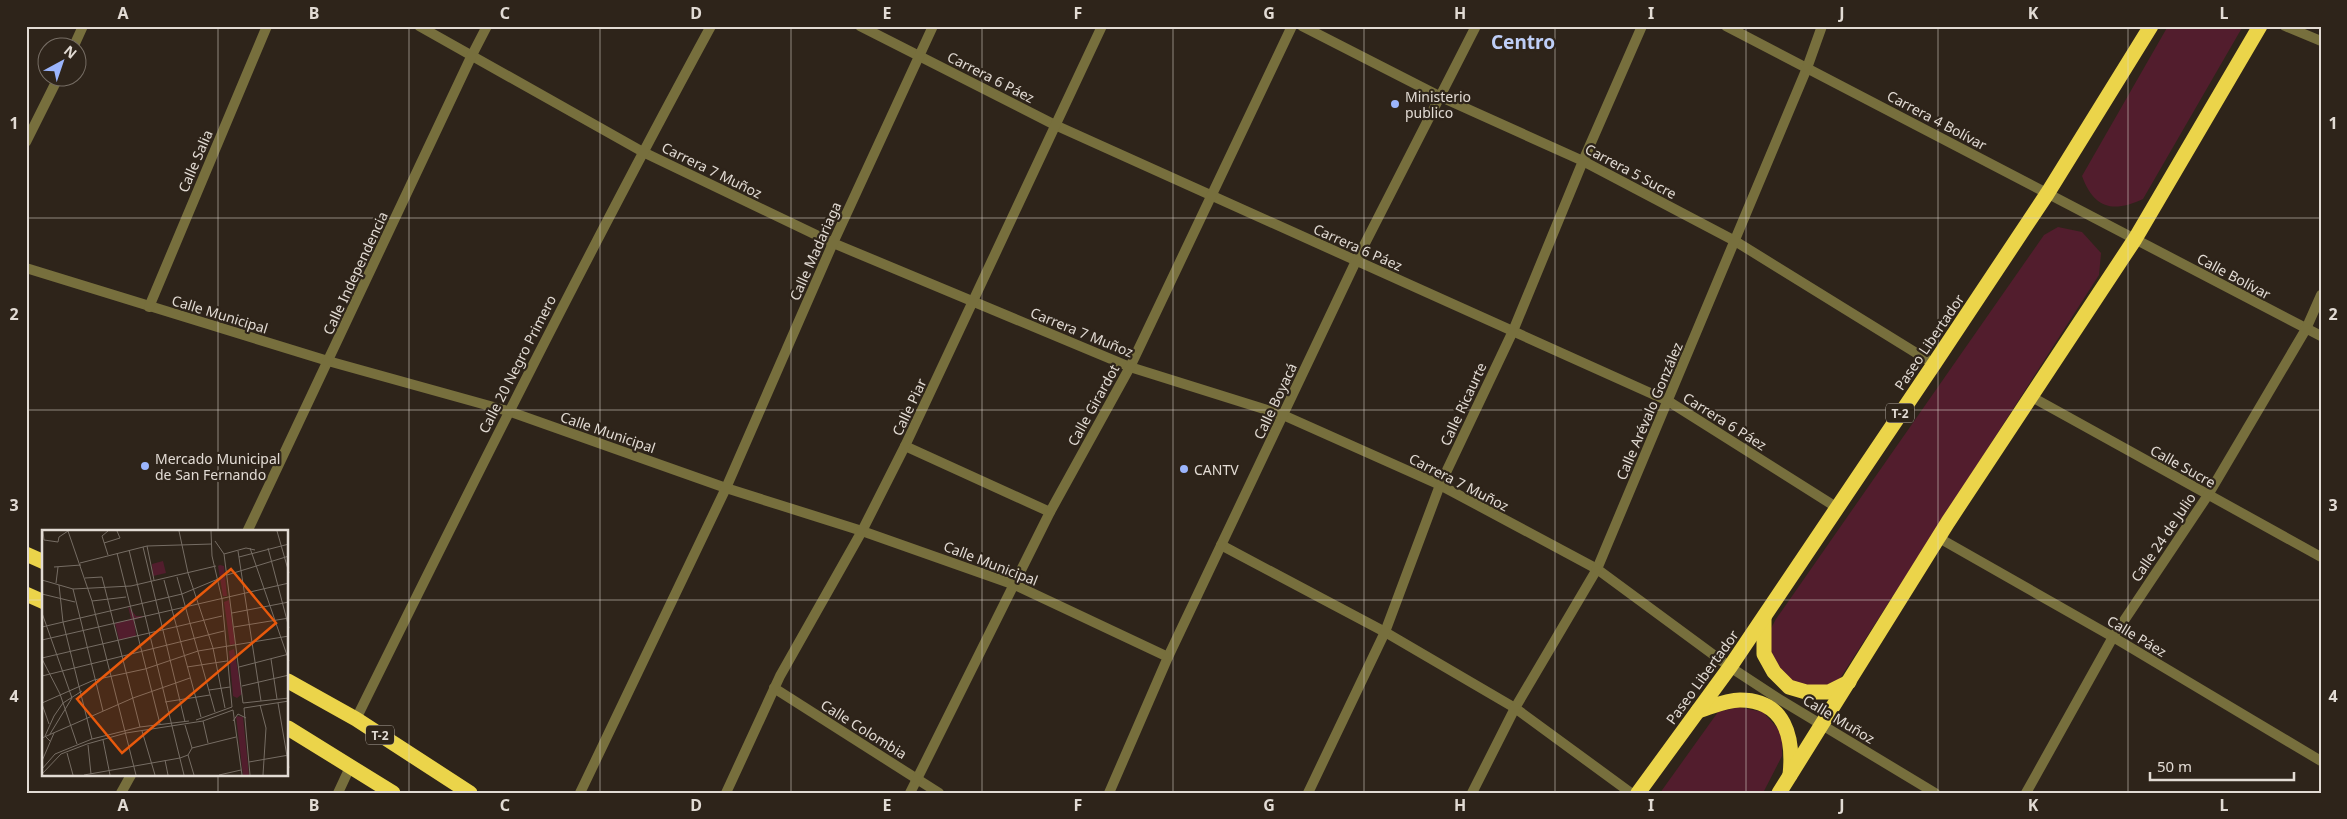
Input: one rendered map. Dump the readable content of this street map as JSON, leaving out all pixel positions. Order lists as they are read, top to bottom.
{
  "streets": {
    "highway": ["Paseo Libertador", "T-2"],
    "street": [
      "Carrera 6 Páez",
      "Carrera 4 Bolívar",
      "Calle Salia",
      "Carrera 7 Muñoz",
      "Carrera 5 Sucre",
      "Calle Madariaga",
      "Calle Independencia",
      "Calle Bolívar",
      "Calle Municipal",
      "Calle 20 Negro Primero",
      "Calle Boyacá",
      "Calle Ricaurte",
      "Calle Girardot",
      "Calle Piar",
      "Calle Arévalo González",
      "Calle Sucre",
      "Calle 24 de Julio",
      "Calle Páez",
      "Calle Muñoz",
      "Calle Colombia"
    ]
  },
  "crossings": [
    ["Carrera 6 Páez", "Calle Madariaga"],
    ["Carrera 6 Páez", "Paseo Libertador"],
    ["Carrera 6 Páez", "Calle Boyacá"],
    ["Carrera 6 Páez", "Calle Ricaurte"],
    ["Carrera 6 Páez", "Calle Girardot"],
    ["Carrera 6 Páez", "Calle Piar"],
    ["Carrera 6 Páez", "Calle Arévalo González"],
    ["Carrera 4 Bolívar", "Calle Bolívar"],
    ["Carrera 4 Bolívar", "Paseo Libertador"],
    ["Carrera 4 Bolívar", "Calle Arévalo González"],
    ["Calle Salia", "Calle Municipal"],
    ["Carrera 7 Muñoz", "Calle Madariaga"],
    ["Carrera 7 Muñoz", "Calle Independencia"],
    ["Carrera 7 Muñoz", "Paseo Libertador"],
    ["Carrera 7 Muñoz", "Calle 20 Negro Primero"],
    ["Carrera 7 Muñoz", "Calle Boyacá"],
    ["Carrera 7 Muñoz", "Calle Ricaurte"],
    ["Carrera 7 Muñoz", "Calle Girardot"],
    ["Carrera 7 Muñoz", "Calle Piar"],
    ["Carrera 7 Muñoz", "Calle Arévalo González"],
    ["Carrera 7 Muñoz", "Calle Muñoz"],
    ["Carrera 5 Sucre", "Paseo Libertador"],
    ["Carrera 5 Sucre", "Calle Boyacá"],
    ["Carrera 5 Sucre", "Calle Ricaurte"],
    ["Carrera 5 Sucre", "Calle Arévalo González"],
    ["Calle Madariaga", "Calle Municipal"],
    ["Calle Independencia", "Calle Municipal"],
    ["Calle Bolívar", "Calle 24 de Julio"],
    ["Calle Municipal", "Calle 20 Negro Primero"],
    ["Calle Municipal", "Calle Boyacá"],
    ["Calle Municipal", "Calle Girardot"],
    ["Calle Municipal", "Calle Piar"],
    ["Paseo Libertador", "Calle Muñoz"],
    ["Calle 20 Negro Primero", "T-2"],
    ["Calle Girardot", "Calle Colombia"],
    ["Calle Piar", "Calle Colombia"],
    ["Calle Sucre", "Calle 24 de Julio"],
    ["Calle 24 de Julio", "Calle Páez"]
  ],
  "districts": ["Centro"],
  "places": ["Ministerio publico", "Mercado Municipal de San Fernando", "CANTV"],
  "scale_bar": "50 m",
  "north": "top right",
  "grid": {
    "columns": [
      "A",
      "B",
      "C",
      "D",
      "E",
      "F",
      "G",
      "H",
      "I",
      "J",
      "K",
      "L"
    ],
    "rows": [
      "1",
      "2",
      "3",
      "4"
    ]
  }
}
